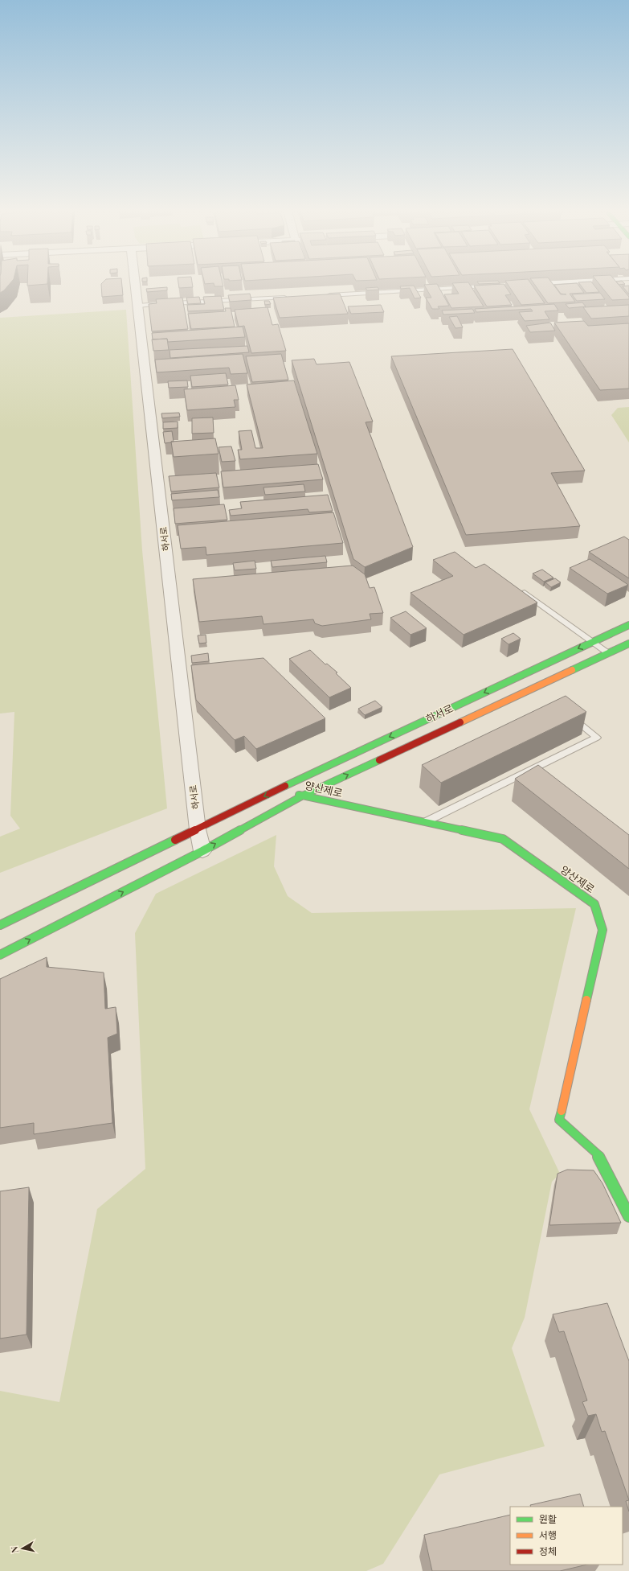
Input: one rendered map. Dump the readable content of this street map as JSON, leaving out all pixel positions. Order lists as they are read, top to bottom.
{
  "streets": {
    "main road": ["하서로", "양산제로"]
  },
  "crossings": [
    ["하서로", "양산제로"]
  ],
  "legend": ["원활", "서행", "정체"],
  "north": "left"
}
